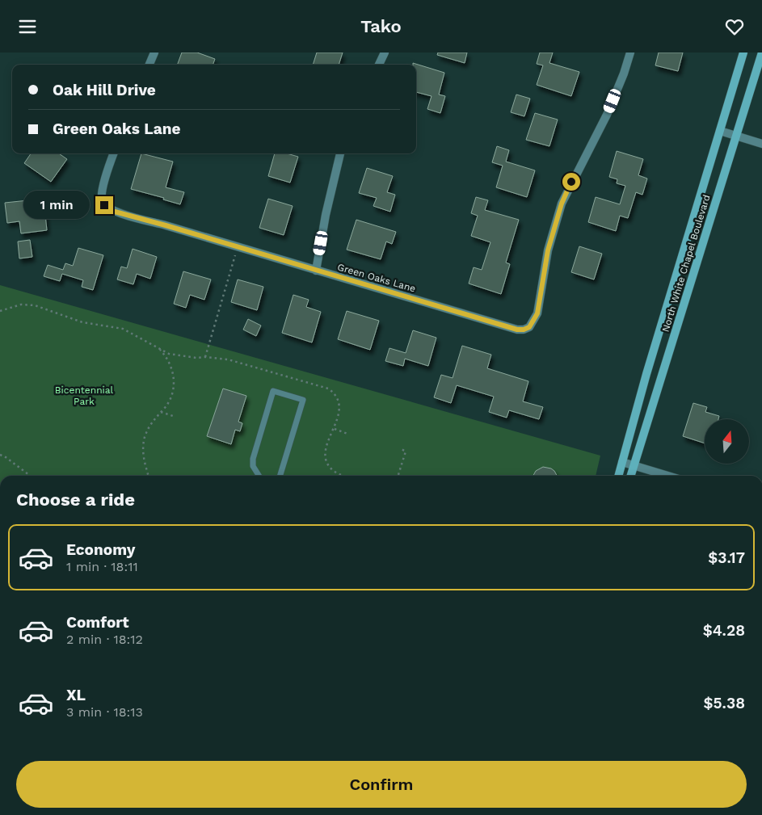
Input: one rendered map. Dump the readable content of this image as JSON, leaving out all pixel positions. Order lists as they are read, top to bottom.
{
  "streets": {
    "main road": ["North White Chapel Boulevard"],
    "street": ["Green Oaks Lane"]
  },
  "parks": ["Bicentennial Park"],
  "north": "top",
  "page": {
    "header": "Tako",
    "banner": ["Oak Hill Drive", "Green Oaks Lane"],
    "bubble": "1 min",
    "heading": "Choose a ride",
    "list": [
      {
        "name": "Economy",
        "note": "1 min · 18:11",
        "value": "$3.17"
      },
      {
        "name": "Comfort",
        "note": "2 min · 18:12",
        "value": "$4.28"
      },
      {
        "name": "XL",
        "note": "3 min · 18:13",
        "value": "$5.38"
      }
    ],
    "buttons": "Confirm"
  }
}
